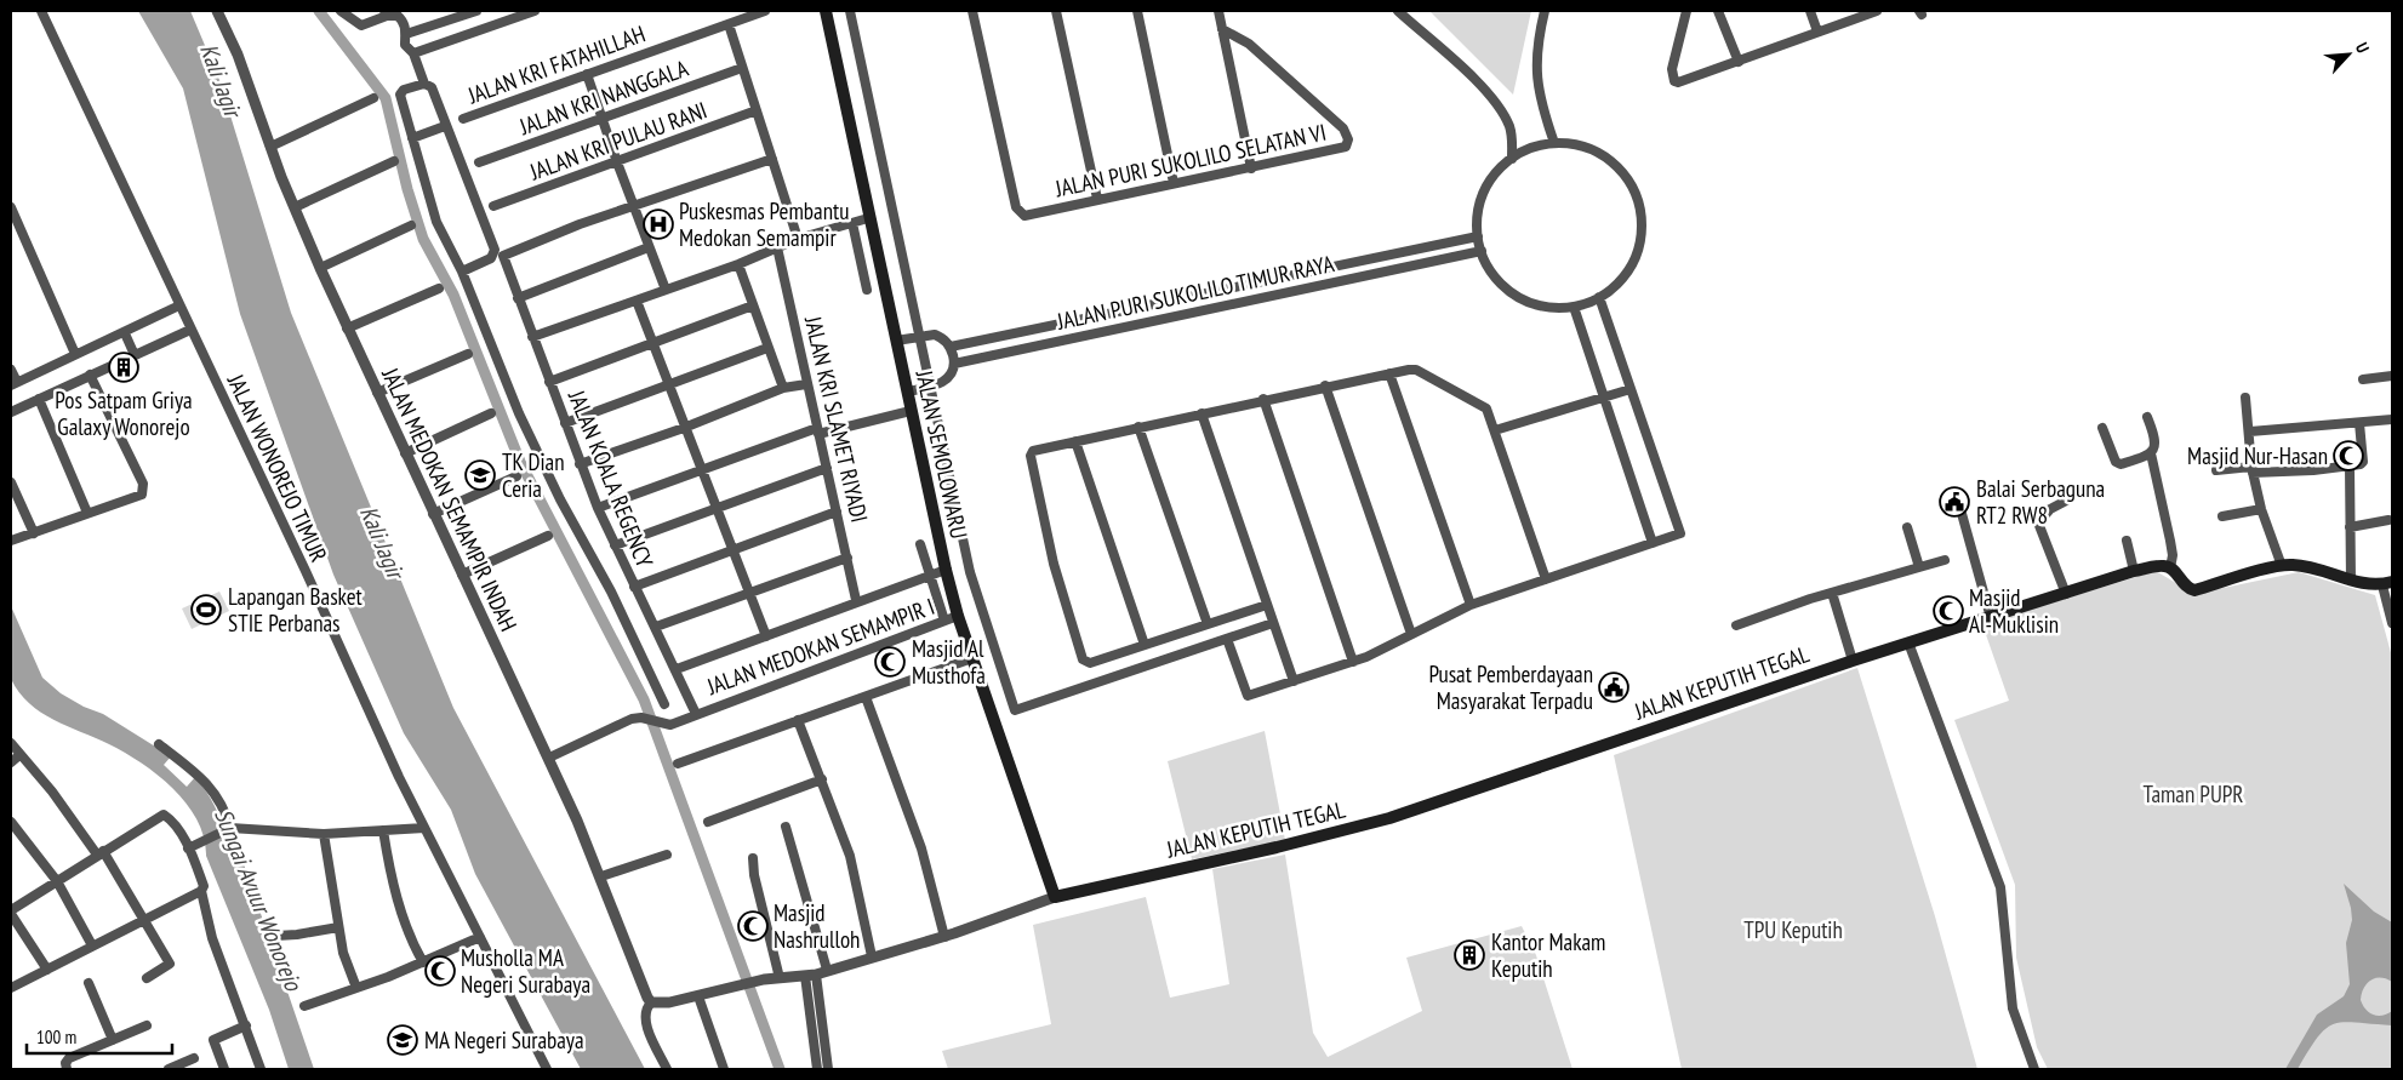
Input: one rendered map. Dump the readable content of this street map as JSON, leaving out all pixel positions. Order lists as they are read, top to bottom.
{
  "streets": {
    "main road": ["JALAN SEMOLOWARU", "JALAN KEPUTIH TEGAL"],
    "street": [
      "JALAN KRI FATAHILLAH",
      "JALAN KRI NANGGALA",
      "JALAN KRI PULAU RANI",
      "JALAN PURI SUKOLILO SELATAN VI",
      "JALAN PURI SUKOLILO TIMUR RAYA",
      "JALAN KRI SLAMET RIYADI",
      "JALAN WONOREJO TIMUR",
      "JALAN KOALA REGENCY",
      "JALAN MEDOKAN SEMAMPIR INDAH",
      "JALAN MEDOKAN SEMAMPIR I"
    ]
  },
  "crossings": [
    ["JALAN SEMOLOWARU", "JALAN MEDOKAN SEMAMPIR I"],
    ["JALAN SEMOLOWARU", "JALAN KEPUTIH TEGAL"],
    ["JALAN KOALA REGENCY", "JALAN MEDOKAN SEMAMPIR I"],
    ["JALAN MEDOKAN SEMAMPIR INDAH", "JALAN MEDOKAN SEMAMPIR I"]
  ],
  "water": ["Kali Jagir", "Sungai Avuur Wonorejo"],
  "parks": ["Taman PUPR", "TPU Keputih"],
  "places": {
    "hospital": ["Puskesmas Pembantu Medokan Semampir"],
    "building": ["Pos Satpam Griya Galaxy Wonorejo", "Kantor Makam Keputih"],
    "mosque": [
      "Masjid Nur-Hasan",
      "Masjid Al-Muklisin",
      "Masjid Al Musthofa",
      "Masjid Nashrulloh",
      "Musholla MA Negeri Surabaya"
    ],
    "school or university": ["TK Dian Ceria", "MA Negeri Surabaya"],
    "public building": ["Balai Serbaguna RT2 RW8", "Pusat Pemberdayaan Masyarakat Terpadu"],
    "sports": ["Lapangan Basket STIE Perbanas"]
  },
  "scale_bar": "100 m",
  "north": "top right"
}
